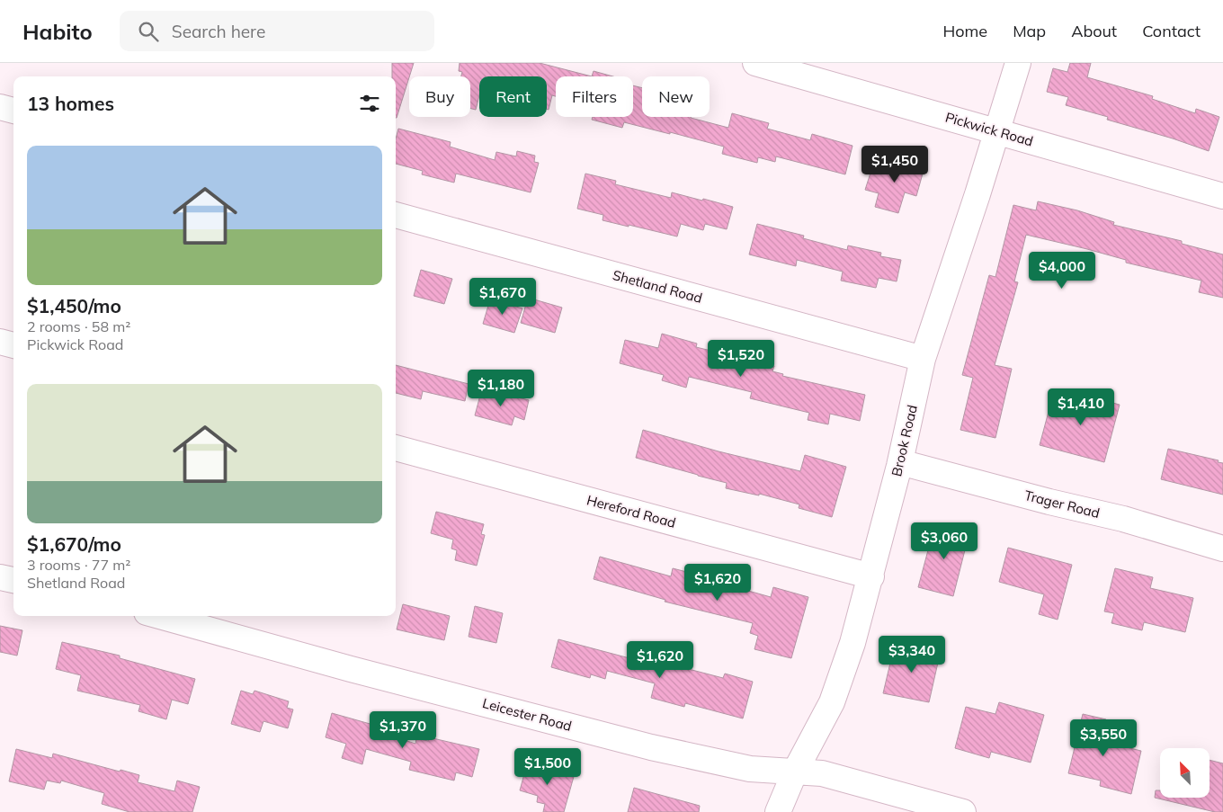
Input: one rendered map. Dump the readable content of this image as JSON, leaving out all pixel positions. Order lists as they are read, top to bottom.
{
  "streets": {
    "street": [
      "Pickwick Road",
      "Shetland Road",
      "Brook Road",
      "Trager Road",
      "Hereford Road",
      "Leicester Road"
    ]
  },
  "crossings": [
    ["Pickwick Road", "Brook Road"],
    ["Shetland Road", "Brook Road"],
    ["Brook Road", "Trager Road"],
    ["Brook Road", "Hereford Road"],
    ["Brook Road", "Leicester Road"]
  ],
  "north": "top left",
  "page": {
    "header": "Habito",
    "search": "Search here",
    "nav": [
      "Home",
      "Map",
      "About",
      "Contact"
    ],
    "chip": [
      "Buy",
      "Rent",
      "Filters",
      "New"
    ],
    "heading": "13 homes",
    "list": [
      {
        "name": "$1,450/mo",
        "note": "2 rooms · 58 m² · Pickwick Road"
      },
      {
        "name": "$1,670/mo",
        "note": "3 rooms · 77 m² · Shetland Road"
      }
    ],
    "price": [
      "$1,450",
      "$4,000",
      "$1,670",
      "$1,520",
      "$1,180",
      "$1,410",
      "$3,060",
      "$1,620",
      "$3,340",
      "$1,620",
      "$1,370",
      "$3,550",
      "$1,500"
    ]
  }
}
